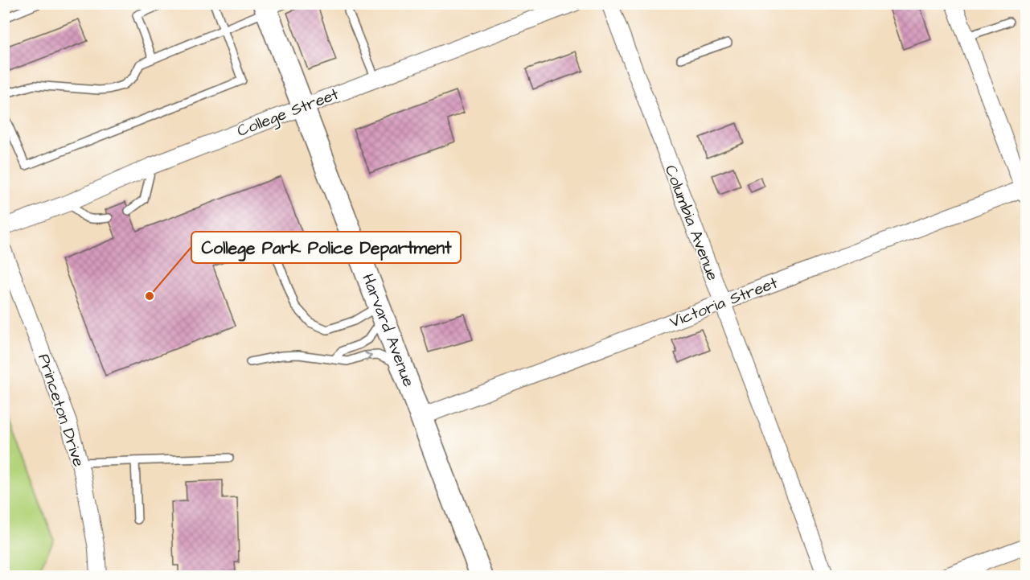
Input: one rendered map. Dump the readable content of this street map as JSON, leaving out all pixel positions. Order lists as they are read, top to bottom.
{
  "streets": {
    "street": [
      "College Street",
      "Columbia Avenue",
      "Victoria Street",
      "Harvard Avenue",
      "Princeton Drive"
    ]
  },
  "crossings": [
    ["College Street", "Harvard Avenue"],
    ["Columbia Avenue", "Victoria Street"],
    ["Victoria Street", "Harvard Avenue"]
  ],
  "places": ["College Park Police Department"]
}
